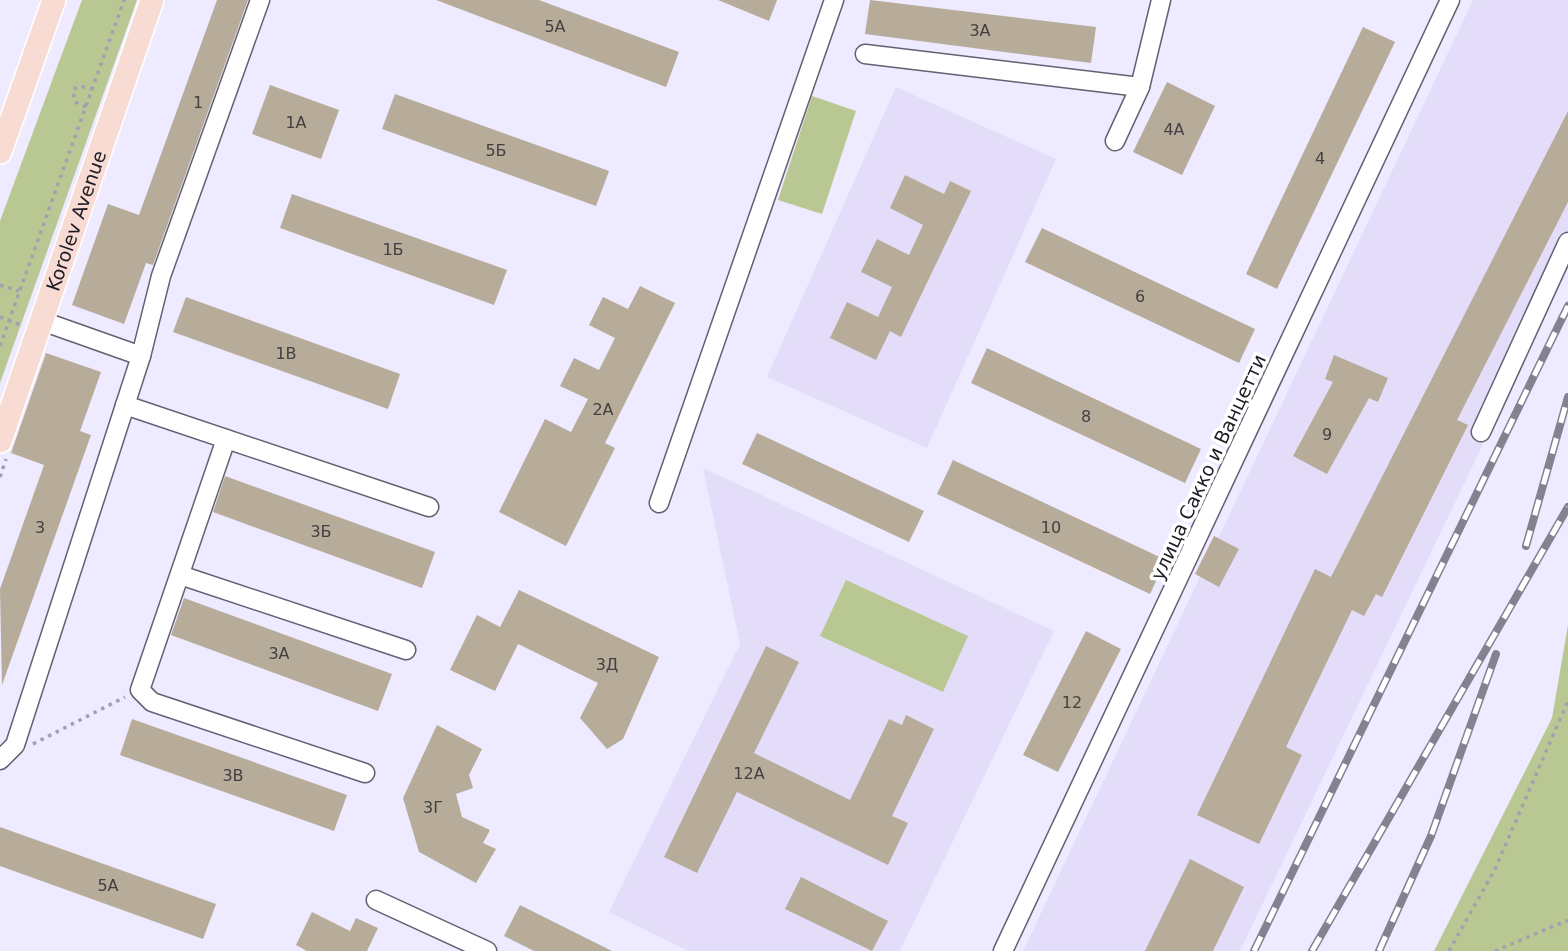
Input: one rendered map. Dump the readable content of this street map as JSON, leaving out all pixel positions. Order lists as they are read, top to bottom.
{
  "streets": {
    "main road": ["Korolev Avenue"],
    "street": ["улица Сакко и Ванцетти"]
  },
  "house_numbers": [
    "5А",
    "3А",
    "1",
    "1А",
    "4А",
    "5Б",
    "4",
    "1Б",
    "6",
    "1В",
    "2А",
    "8",
    "9",
    "3",
    "10",
    "3Б",
    "3А",
    "3Д",
    "12",
    "12А",
    "3В",
    "3Г",
    "5А"
  ]
}
